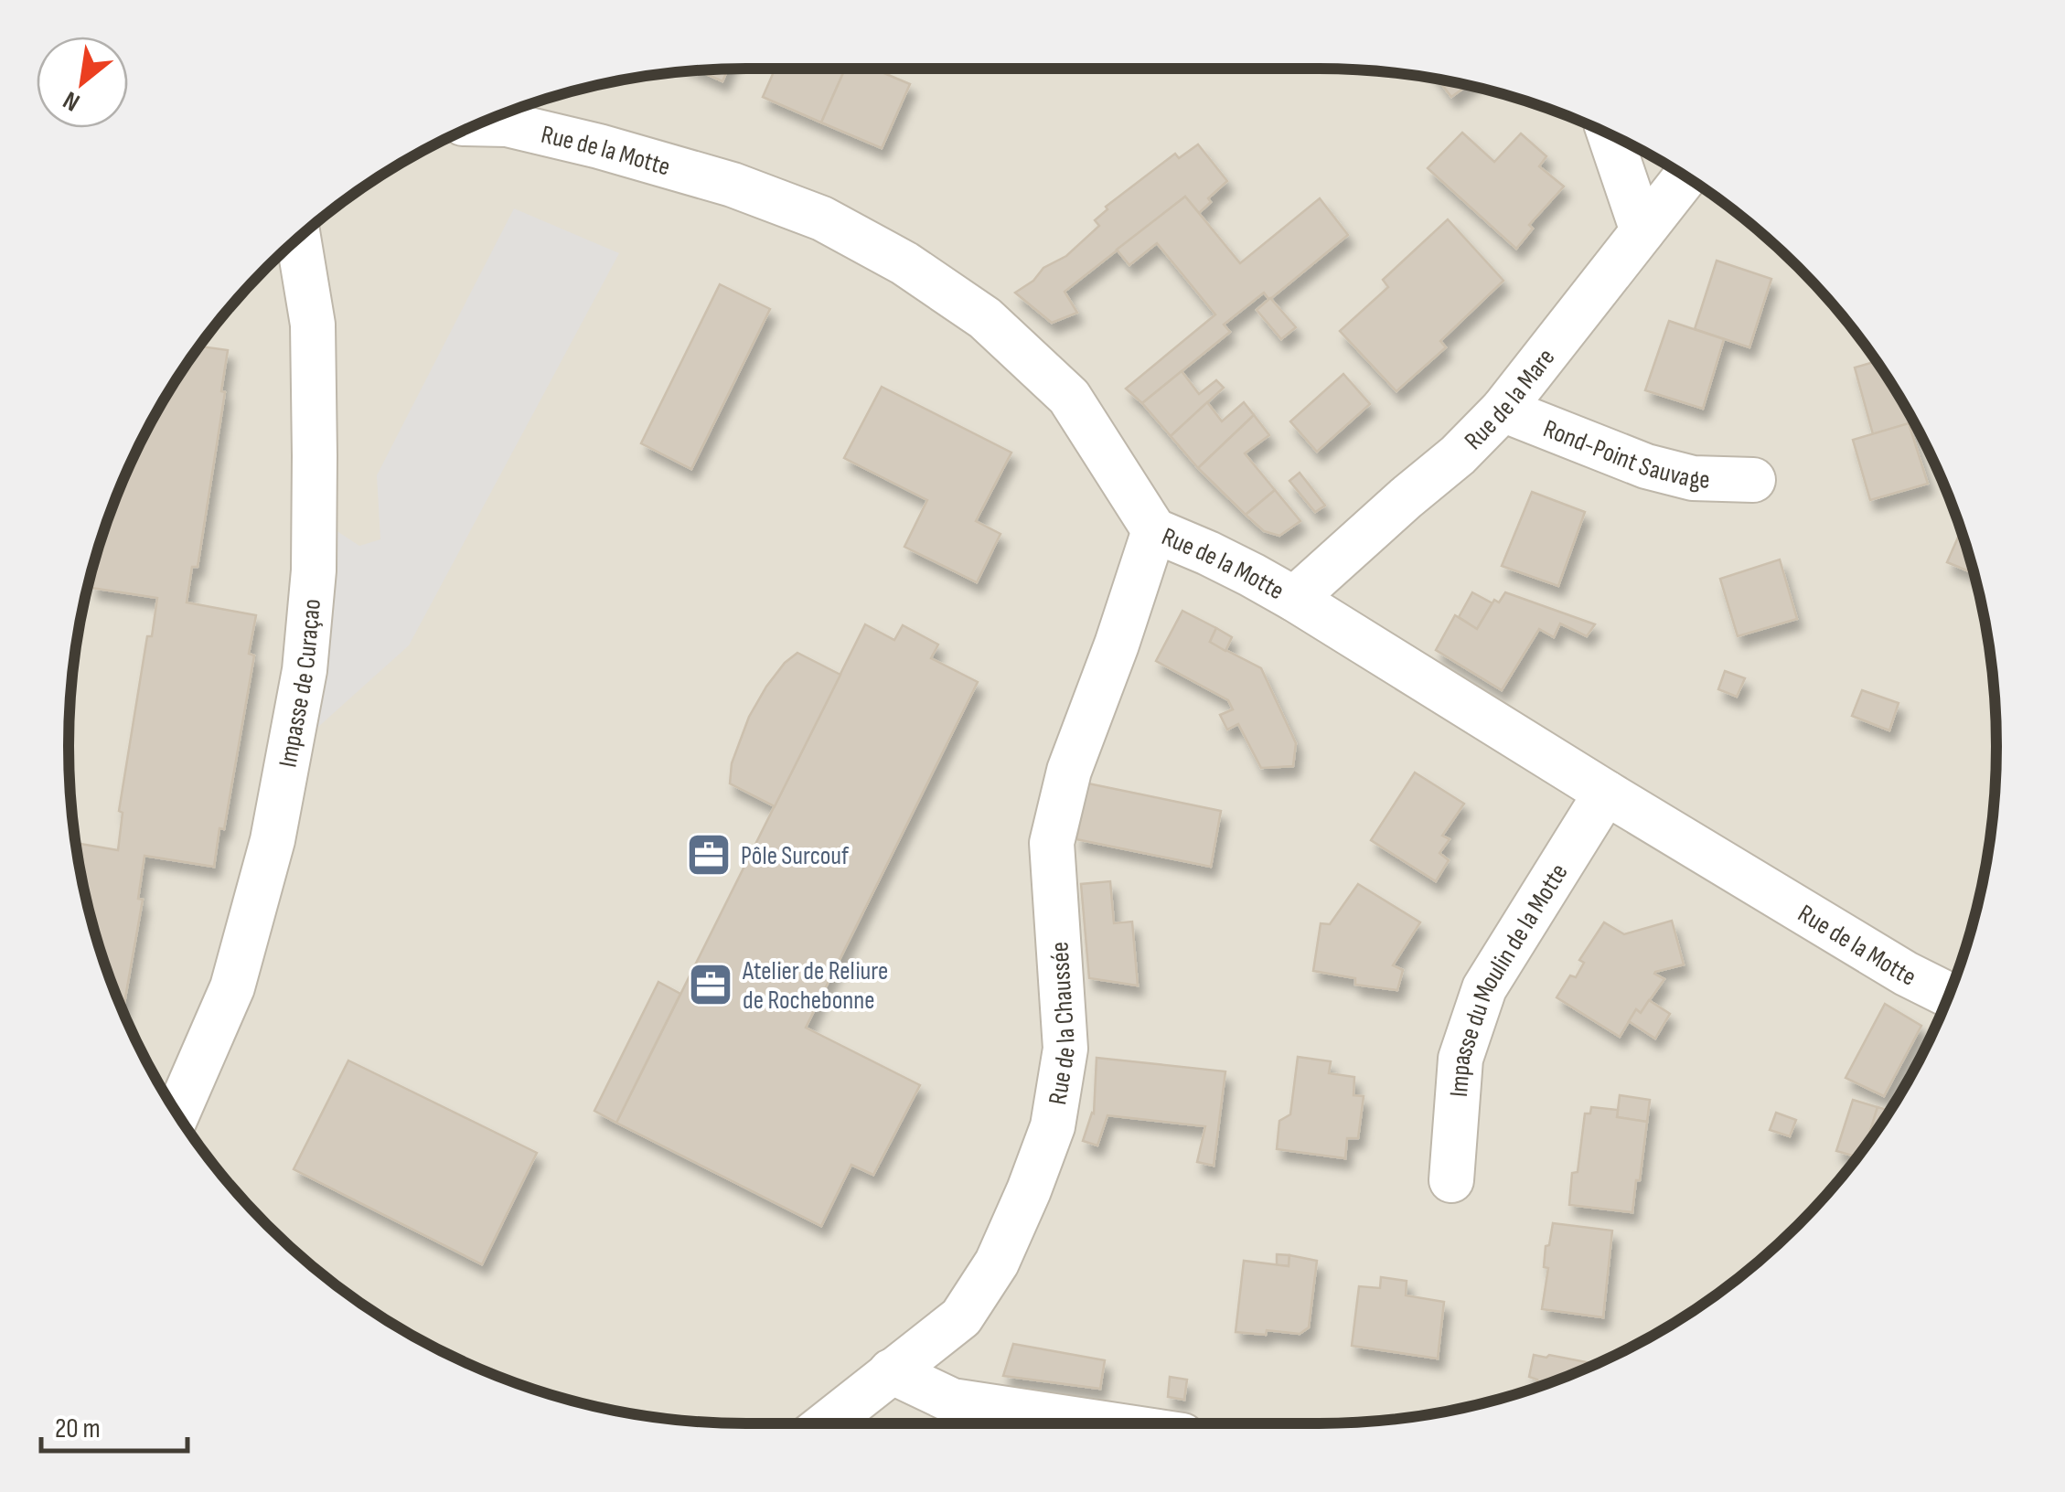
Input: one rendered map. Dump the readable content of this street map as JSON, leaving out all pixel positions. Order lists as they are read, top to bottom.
{
  "streets": {
    "street": [
      "Rue de la Motte",
      "Rue de la Mare",
      "Rond-Point Sauvage",
      "Impasse de Curaçao",
      "Impasse du Moulin de la Motte",
      "Rue de la Chaussée"
    ]
  },
  "crossings": [
    ["Rue de la Motte", "Rue de la Mare"],
    ["Rue de la Motte", "Impasse du Moulin de la Motte"],
    ["Rue de la Motte", "Rue de la Chaussée"],
    ["Rue de la Mare", "Rond-Point Sauvage"]
  ],
  "places": {
    "office": ["Pôle Surcouf", "Atelier de Reliure de Rochebonne"]
  },
  "scale_bar": "20 m",
  "north": "bottom left"
}
